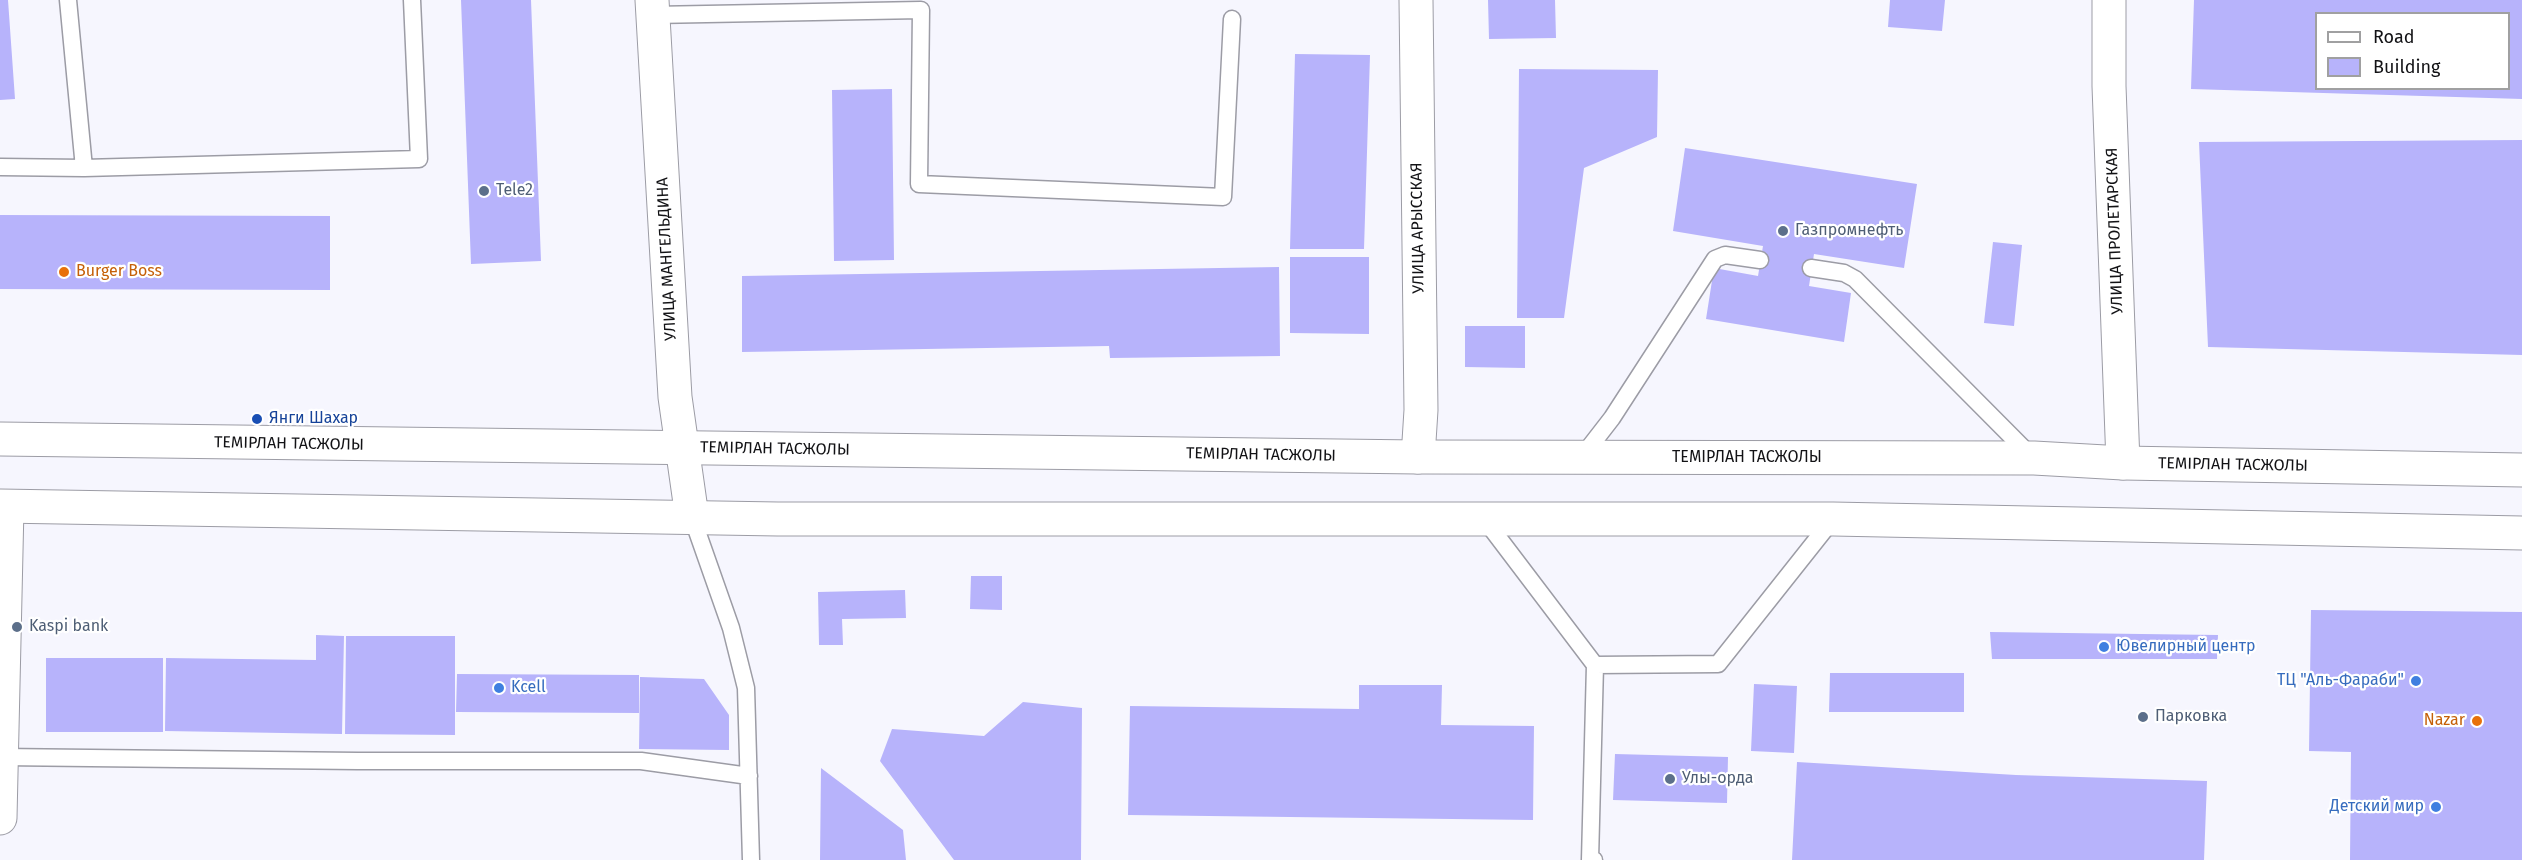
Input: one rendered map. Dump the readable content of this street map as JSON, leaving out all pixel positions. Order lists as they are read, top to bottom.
{
  "streets": {
    "main road": [
      "УЛИЦА АРЫССКАЯ",
      "УЛИЦА ПРОЛЕТАРСКАЯ",
      "УЛИЦА МАНГЕЛЬДИНА",
      "ТЕМІРЛАН ТАСЖОЛЫ"
    ]
  },
  "crossings": [
    ["УЛИЦА АРЫССКАЯ", "ТЕМІРЛАН ТАСЖОЛЫ"],
    ["УЛИЦА ПРОЛЕТАРСКАЯ", "ТЕМІРЛАН ТАСЖОЛЫ"],
    ["УЛИЦА МАНГЕЛЬДИНА", "ТЕМІРЛАН ТАСЖОЛЫ"]
  ],
  "places": [
    "Tele2",
    "Газпромнефть",
    "Burger Boss",
    "Янги Шахар",
    "Kaspi bank",
    "Ювелирный центр",
    "ТЦ \"Аль-Фараби\"",
    "Kcell",
    "Парковка",
    "Nazar",
    "Улы-орда",
    "Детский мир"
  ],
  "legend": ["Road", "Building"]
}
